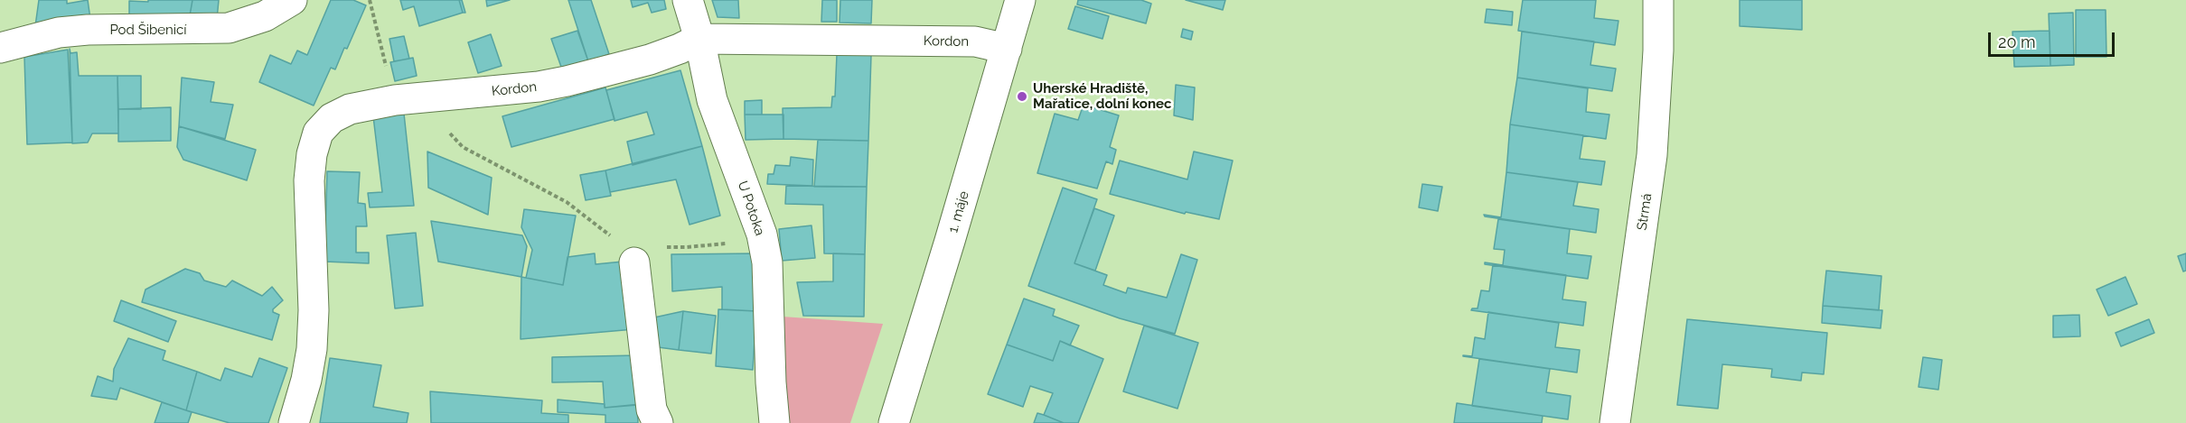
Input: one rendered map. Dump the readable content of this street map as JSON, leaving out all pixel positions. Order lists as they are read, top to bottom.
{
  "streets": {
    "street": [
      "Pod Šibenicí",
      "Kordon",
      "U Potoka",
      "1. máje",
      "Strmá"
    ]
  },
  "crossings": [
    ["Kordon", "U Potoka"],
    ["Kordon", "1. máje"]
  ],
  "places": ["Uherské Hradiště, Mařatice, dolní konec"],
  "scale_bar": "20 m"
}
